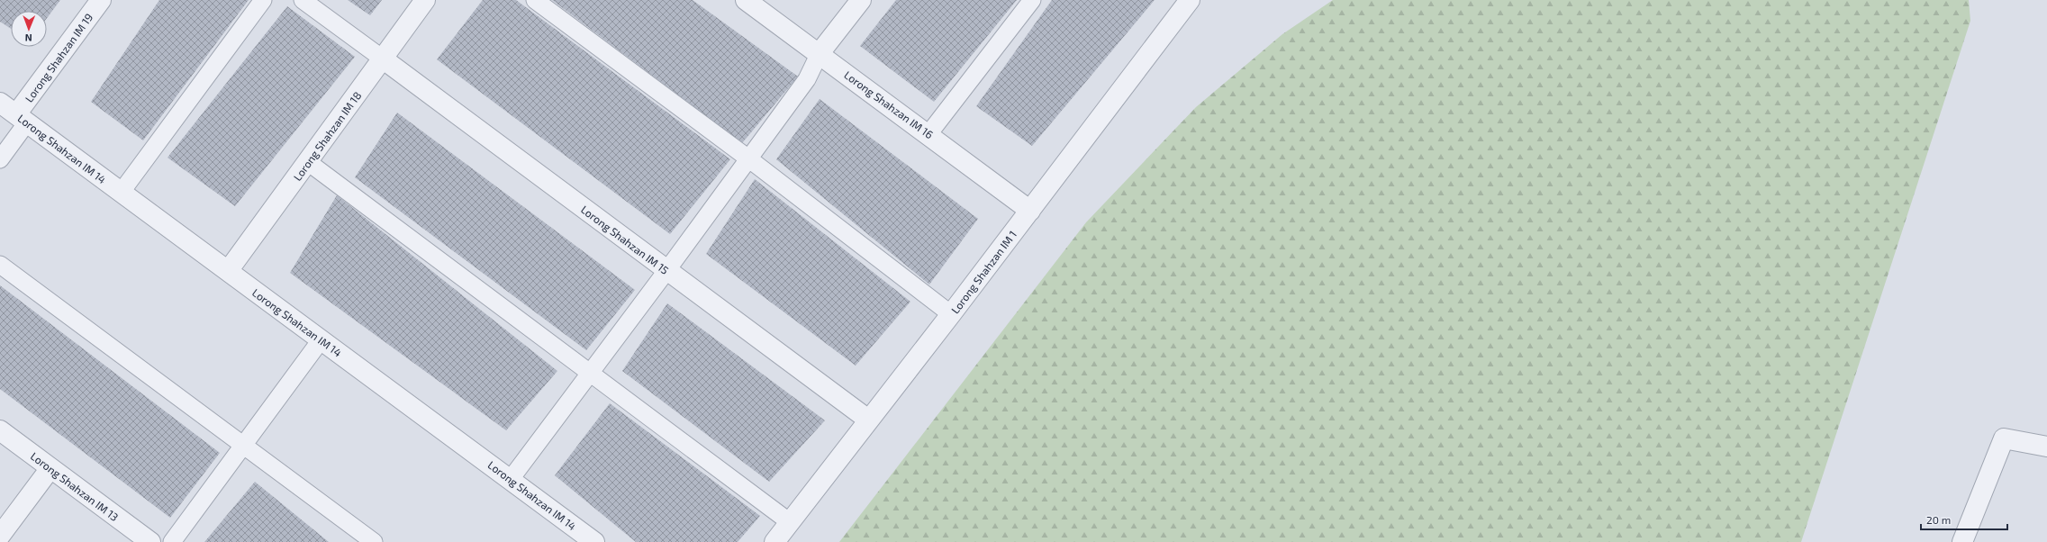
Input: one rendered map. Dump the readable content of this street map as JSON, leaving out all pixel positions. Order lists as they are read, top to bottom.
{
  "streets": {
    "street": [
      "Lorong Shahzan IM 19",
      "Lorong Shahzan IM 16",
      "Lorong Shahzan IM 18",
      "Lorong Shahzan IM 14",
      "Lorong Shahzan IM 15",
      "Lorong Shahzan IM 1",
      "Lorong Shahzan IM 13"
    ]
  },
  "crossings": [
    ["Lorong Shahzan IM 19", "Lorong Shahzan IM 14"],
    ["Lorong Shahzan IM 16", "Lorong Shahzan IM 1"],
    ["Lorong Shahzan IM 18", "Lorong Shahzan IM 14"],
    ["Lorong Shahzan IM 18", "Lorong Shahzan IM 15"],
    ["Lorong Shahzan IM 15", "Lorong Shahzan IM 1"]
  ],
  "scale_bar": "20 m",
  "north": "bottom"
}
